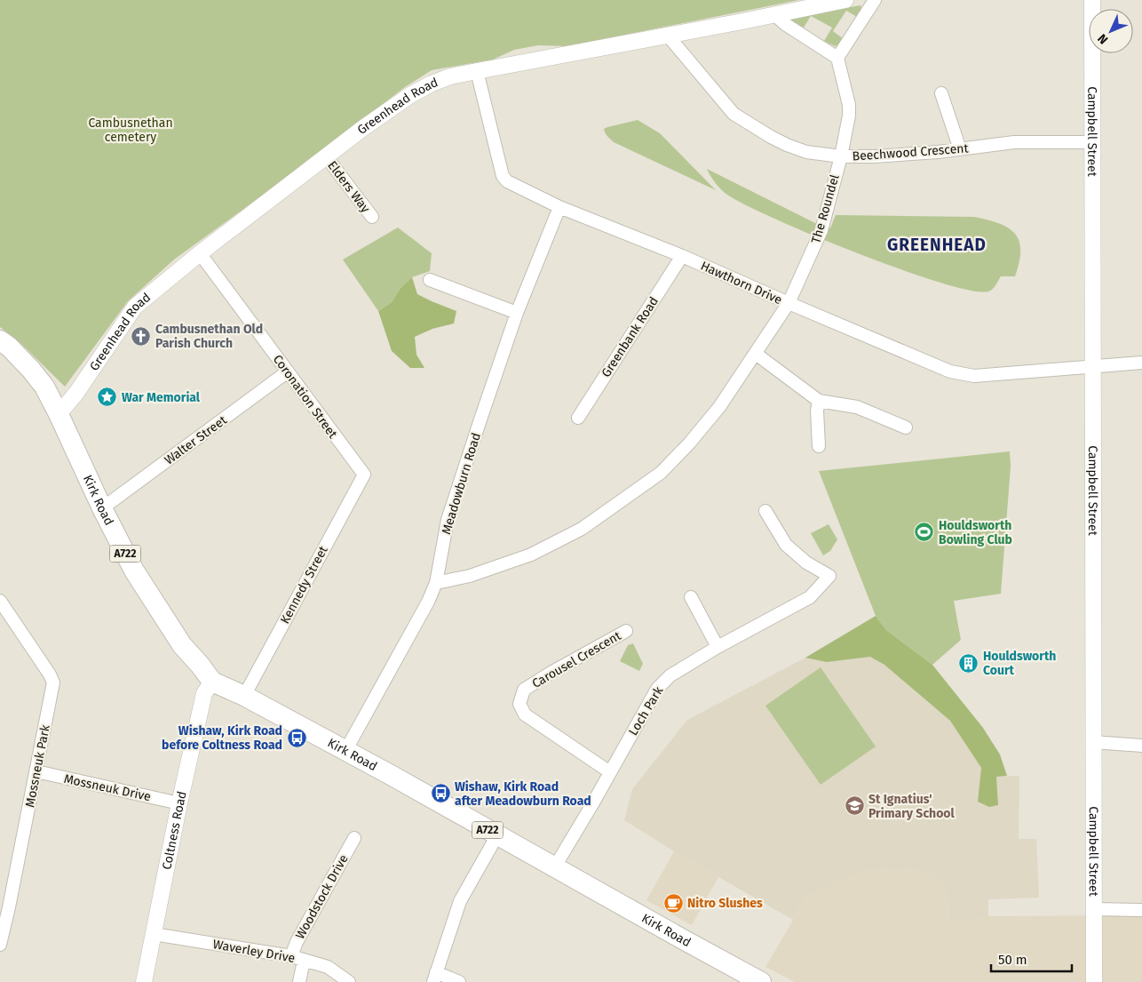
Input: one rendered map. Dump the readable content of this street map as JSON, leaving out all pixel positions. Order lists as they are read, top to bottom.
{
  "streets": {
    "main road": ["Kirk Road", "A722"],
    "street": [
      "Greenhead Road",
      "Campbell Street",
      "Beechwood Crescent",
      "Elders Way",
      "The Roundel",
      "Hawthorn Drive",
      "Greenbank Road",
      "Coronation Street",
      "Walter Street",
      "Meadowburn Road",
      "Kennedy Street",
      "Carousel Crescent",
      "Loch Park",
      "Mossneuk Park",
      "Mossneuk Drive",
      "Coltness Road",
      "Woodstock Drive",
      "Waverley Drive"
    ]
  },
  "crossings": [
    ["Greenhead Road", "Beechwood Crescent"],
    ["Greenhead Road", "Elders Way"],
    ["Greenhead Road", "Hawthorn Drive"],
    ["Greenhead Road", "Coronation Street"],
    ["Greenhead Road", "Kirk Road"],
    ["Greenhead Road", "A722"],
    ["Campbell Street", "Beechwood Crescent"],
    ["Campbell Street", "Hawthorn Drive"],
    ["Beechwood Crescent", "The Roundel"],
    ["The Roundel", "Hawthorn Drive"],
    ["The Roundel", "Meadowburn Road"],
    ["Hawthorn Drive", "Greenbank Road"],
    ["Hawthorn Drive", "Meadowburn Road"],
    ["Coronation Street", "Walter Street"],
    ["Coronation Street", "Kennedy Street"],
    ["Walter Street", "Kirk Road"],
    ["Meadowburn Road", "Kirk Road"],
    ["Kirk Road", "A722"],
    ["Kirk Road", "Kennedy Street"],
    ["Kirk Road", "Loch Park"],
    ["Kirk Road", "Coltness Road"],
    ["Carousel Crescent", "Loch Park"],
    ["Mossneuk Park", "Mossneuk Drive"],
    ["Mossneuk Drive", "Coltness Road"],
    ["Coltness Road", "Waverley Drive"],
    ["Woodstock Drive", "Waverley Drive"]
  ],
  "districts": ["GREENHEAD"],
  "parks": ["Cambusnethan cemetery"],
  "places": {
    "church": ["Cambusnethan Old Parish Church"],
    "place": ["War Memorial"],
    "sports": ["Houldsworth Bowling Club"],
    "building": ["Houldsworth Court"],
    "bus stop": ["Wishaw, Kirk Road before Coltness Road", "Wishaw, Kirk Road after Meadowburn Road"],
    "school or university": ["St Ignatius' Primary School"],
    "cafe": ["Nitro Slushes"]
  },
  "scale_bar": "50 m",
  "north": "bottom left"
}
